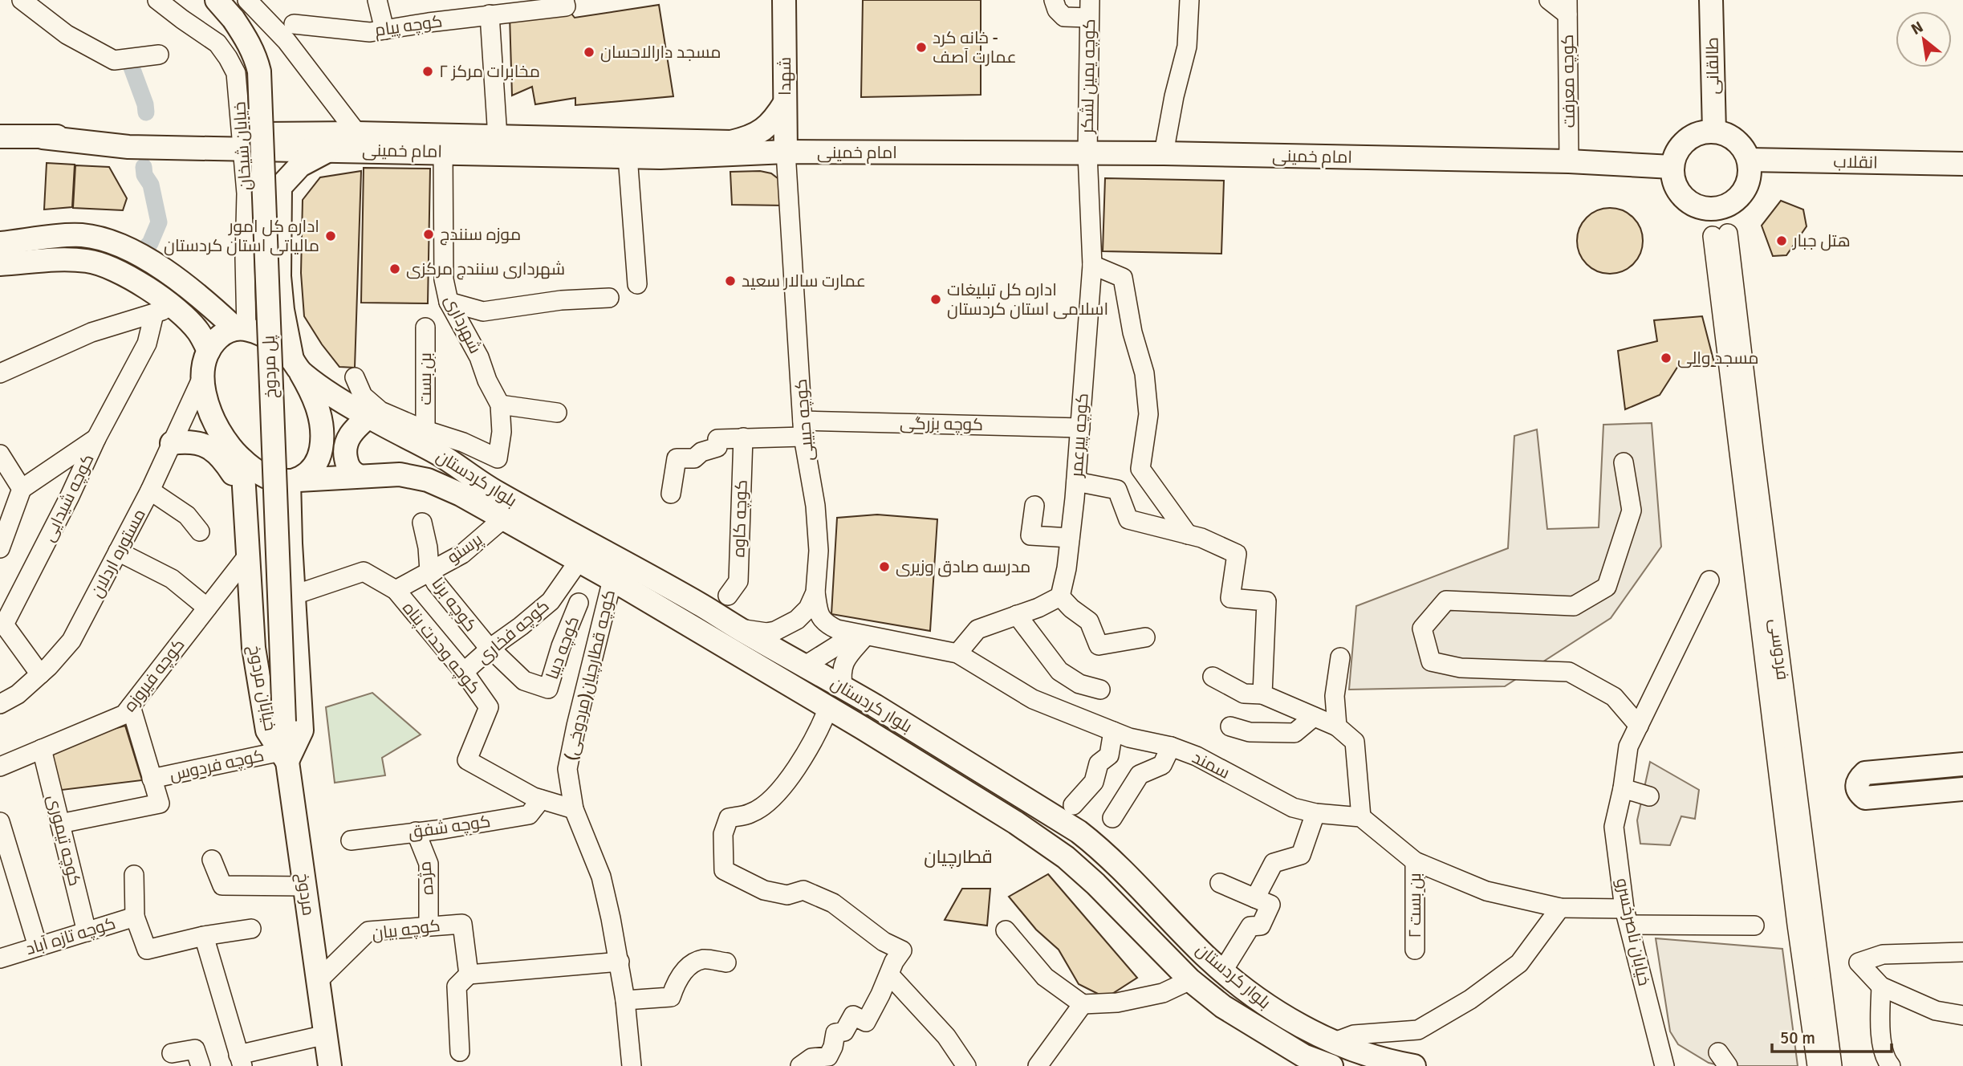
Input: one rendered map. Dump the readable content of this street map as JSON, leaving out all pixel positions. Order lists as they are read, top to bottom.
{
  "streets": {
    "main road": [
      "طالقانی",
      "شهدا",
      "امام خمینی",
      "انقلاب",
      "پل مردوخ",
      "بلوار کردستان",
      "خیابان مردوخ",
      "مردوخ"
    ],
    "street": [
      "کوچه پیام",
      "کوچه یمین لشکر",
      "کوچه معرفت",
      "خیابان شیخان",
      "شهرداری",
      "بن بست",
      "کوچه حبیبی",
      "کوچه بزرگی",
      "کوچه پیرعمر",
      "کوچه شیدایی",
      "کوچه کاوه",
      "پرستو",
      "مستوره اردلان",
      "کوچه برنا",
      "کوچه فخاری",
      "کوچه وحدت پناه",
      "کوچه دیبا",
      "فردوسی",
      "کوچه فیروزه",
      "کوچه قطارچیان(مردوخی)",
      "کوچه فردوس",
      "سمند",
      "کوچه شفق",
      "کوچه تیموری",
      "مژده",
      "بن بست ۲",
      "کوچه بیان",
      "خیابان ناصرخسرو",
      "کوچه تازه آباد"
    ]
  },
  "crossings": [
    ["طالقانی", "امام خمینی"],
    ["طالقانی", "انقلاب"],
    ["شهدا", "امام خمینی"],
    ["شهدا", "کوچه حبیبی"],
    ["کوچه یمین لشکر", "امام خمینی"],
    ["کوچه یمین لشکر", "کوچه پیرعمر"],
    ["کوچه معرفت", "امام خمینی"],
    ["خیابان شیخان", "امام خمینی"],
    ["خیابان شیخان", "بلوار کردستان"],
    ["خیابان شیخان", "مستوره اردلان"],
    ["خیابان شیخان", "خیابان مردوخ"],
    ["امام خمینی", "انقلاب"],
    ["امام خمینی", "شهرداری"],
    ["امام خمینی", "کوچه حبیبی"],
    ["امام خمینی", "کوچه پیرعمر"],
    ["شهرداری", "بن بست"],
    ["پل مردوخ", "مردوخ"],
    ["کوچه حبیبی", "کوچه بزرگی"],
    ["کوچه حبیبی", "بلوار کردستان"],
    ["کوچه حبیبی", "سمند"],
    ["کوچه بزرگی", "کوچه پیرعمر"],
    ["کوچه بزرگی", "کوچه کاوه"],
    ["بلوار کردستان", "پرستو"],
    ["بلوار کردستان", "مستوره اردلان"],
    ["بلوار کردستان", "کوچه فخاری"],
    ["بلوار کردستان", "کوچه قطارچیان(مردوخی)"],
    ["بلوار کردستان", "خیابان مردوخ"],
    ["کوچه شیدایی", "مستوره اردلان"],
    ["پرستو", "کوچه برنا"],
    ["پرستو", "کوچه وحدت پناه"],
    ["مستوره اردلان", "خیابان مردوخ"],
    ["کوچه برنا", "کوچه فخاری"],
    ["کوچه برنا", "کوچه دیبا"],
    ["کوچه فخاری", "کوچه وحدت پناه"],
    ["کوچه فخاری", "کوچه دیبا"],
    ["کوچه وحدت پناه", "کوچه قطارچیان(مردوخی)"],
    ["کوچه وحدت پناه", "خیابان مردوخ"],
    ["کوچه وحدت پناه", "کوچه شفق"],
    ["کوچه فیروزه", "خیابان مردوخ"],
    ["کوچه فیروزه", "کوچه تیموری"],
    ["خیابان مردوخ", "کوچه فردوس"],
    ["خیابان مردوخ", "مردوخ"],
    ["کوچه فردوس", "مردوخ"],
    ["کوچه شفق", "مژده"],
    ["کوچه تیموری", "کوچه تازه آباد"],
    ["مژده", "کوچه بیان"],
    ["مردوخ", "کوچه بیان"]
  ],
  "districts": ["قطارچیان"],
  "places": [
    "خانه کرد - عمارت آصف",
    "مسجد دارالاحسان",
    "مخابرات مرکز ۲",
    "موزه سنندج",
    "اداره کل امور مالیاتی استان کردستان",
    "هتل جبار",
    "شهرداری سنندج مرکزی",
    "عمارت سالار سعید",
    "اداره کل تبلیغات اسلامی استان کردستان",
    "مسجد والی",
    "مدرسه صادق وزیری"
  ],
  "scale_bar": "50 m",
  "north": "top left"
}
